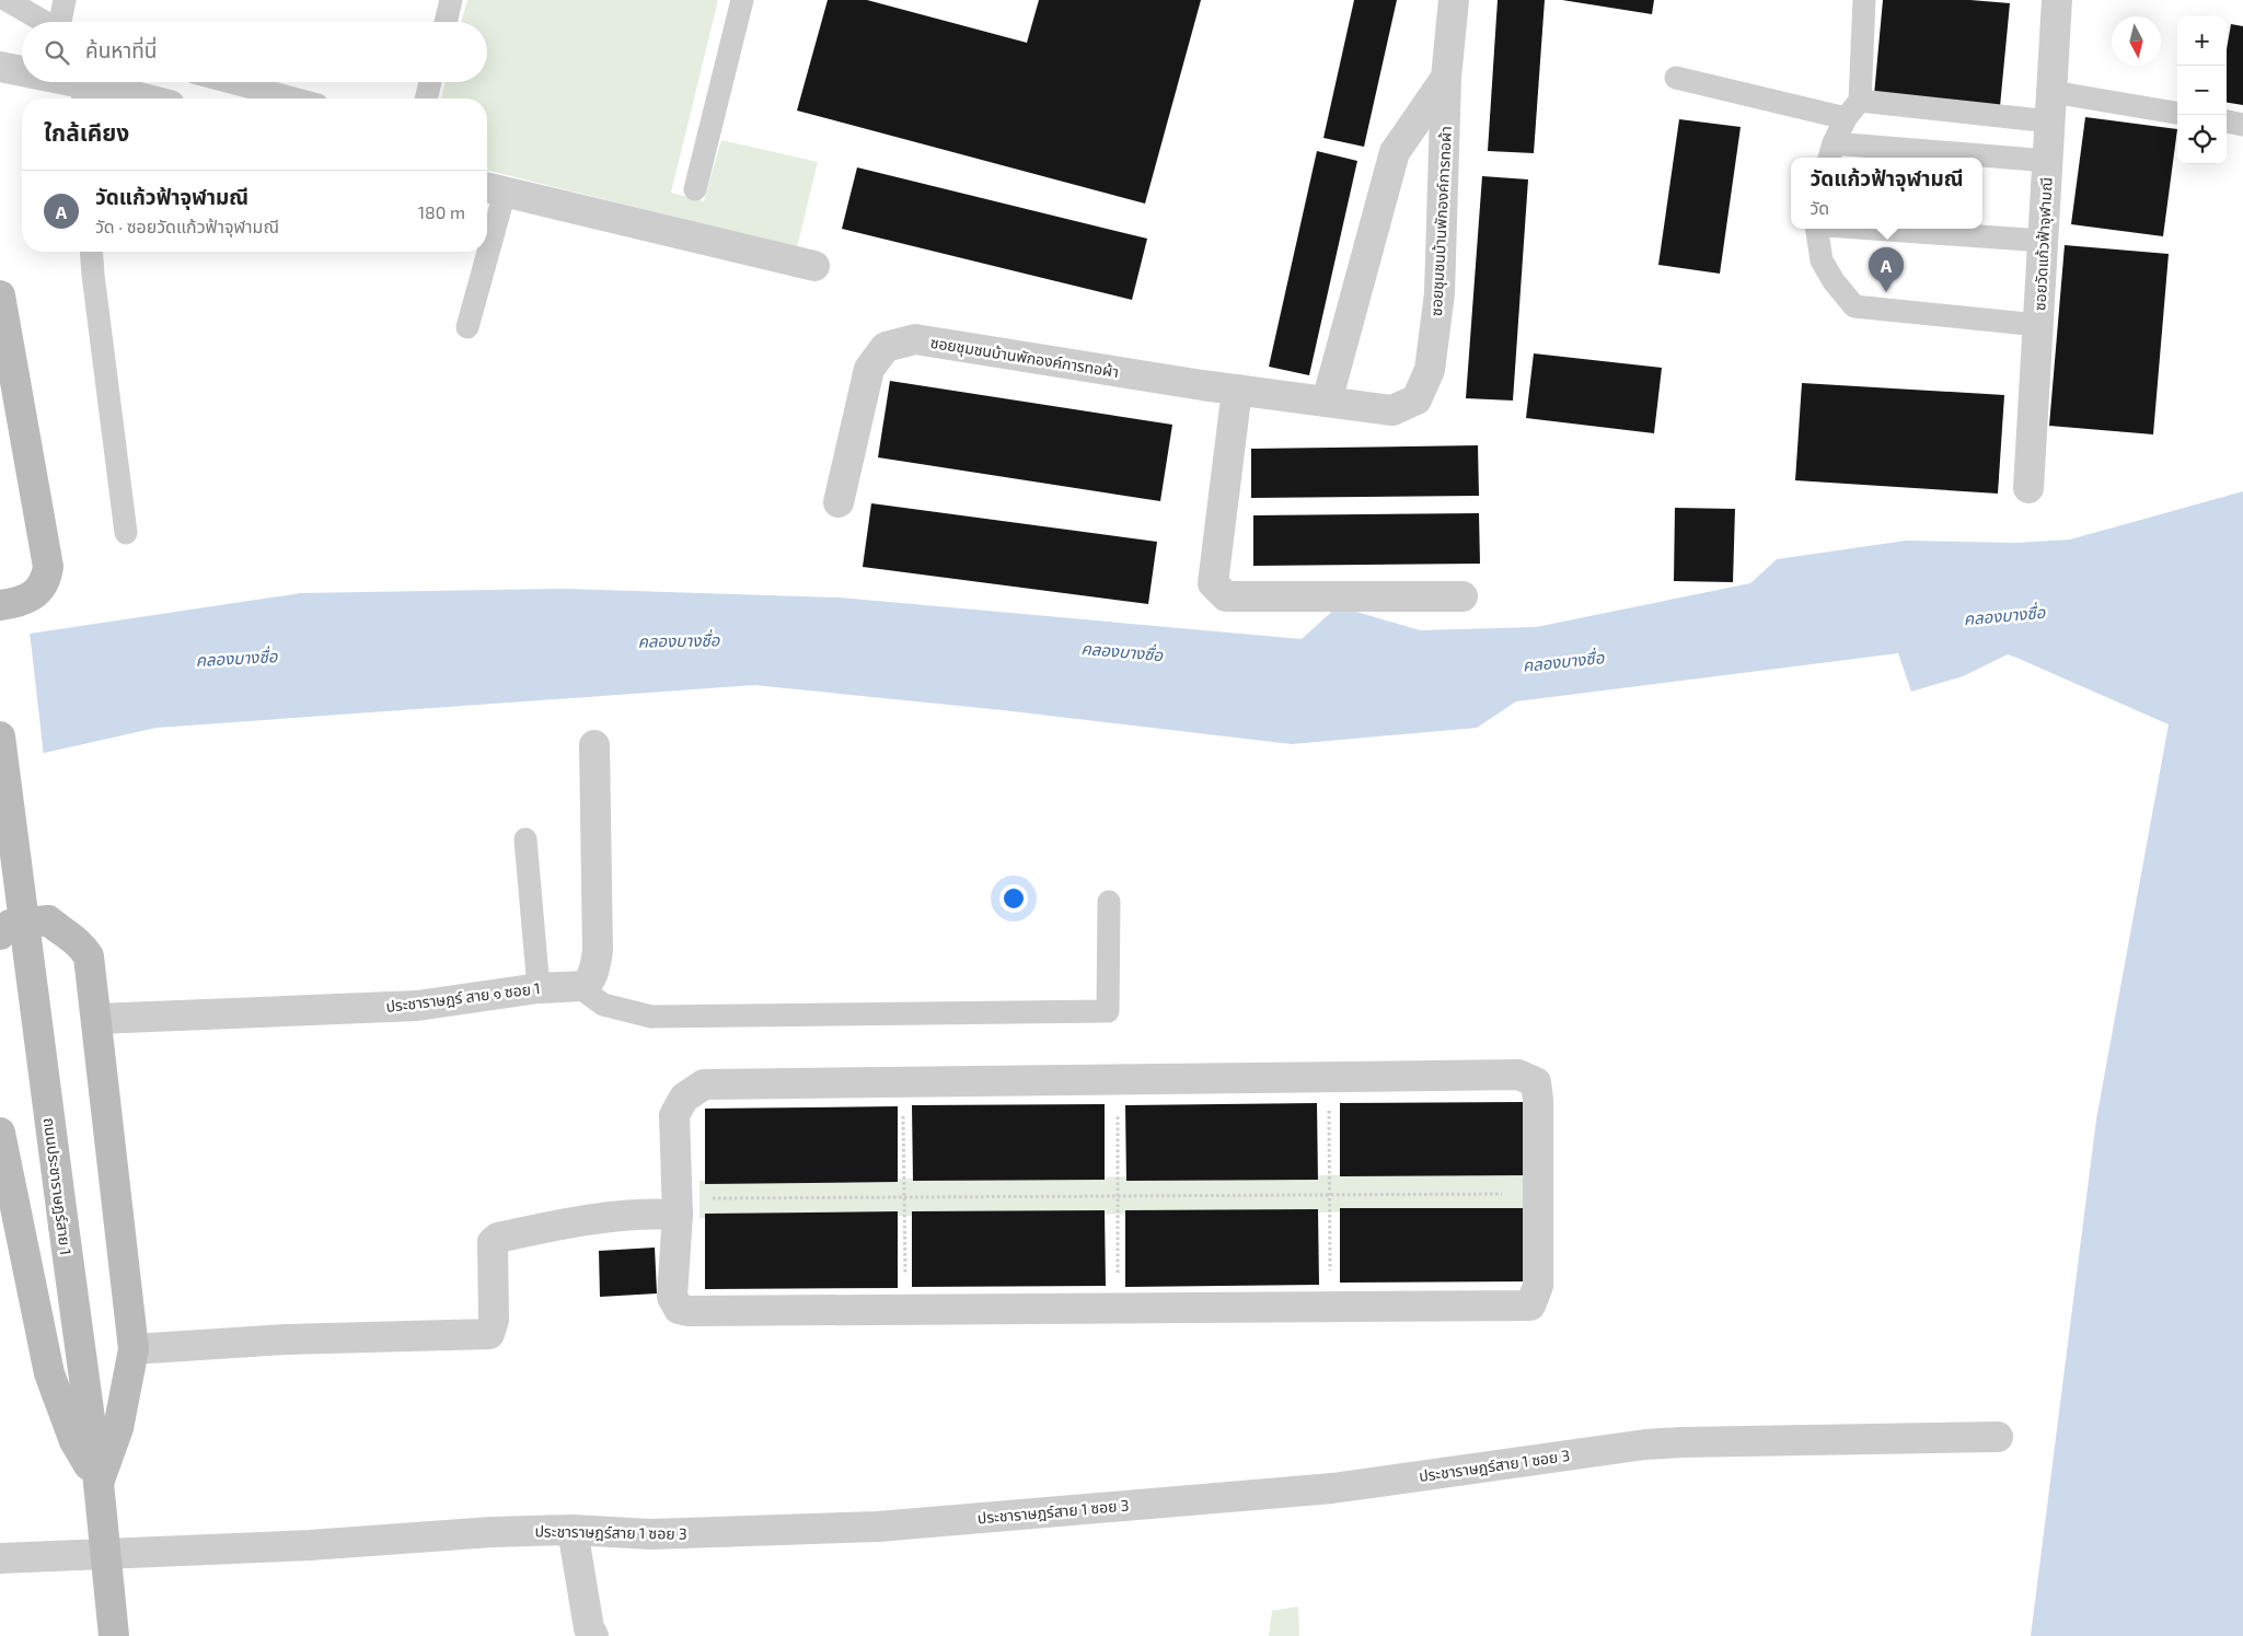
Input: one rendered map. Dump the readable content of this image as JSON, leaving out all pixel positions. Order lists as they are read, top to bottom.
{
  "streets": {
    "main road": ["ถนนประชาราษฎร์สาย 1"],
    "street": [
      "ซอยชุมชนบ้านพักองค์การทอผ้า",
      "ซอยวัดแก้วฟ้าจุฬามณี",
      "ประชาราษฎร์ สาย ๑ ซอย 1",
      "ประชาราษฎร์สาย 1 ซอย 3"
    ]
  },
  "crossings": [
    ["ถนนประชาราษฎร์สาย 1", "ประชาราษฎร์สาย 1 ซอย 3"]
  ],
  "water": ["คลองบางซื่อ"],
  "north": "bottom",
  "page": {
    "map_buttons": ["+", "−"],
    "search": "ค้นหาที่นี่",
    "heading": "ใกล้เคียง",
    "popup": ["วัดแก้วฟ้าจุฬามณี", "วัด"],
    "list": [
      {
        "mark": "A",
        "name": "วัดแก้วฟ้าจุฬามณี",
        "note": "วัด · ซอยวัดแก้วฟ้าจุฬามณี",
        "value": "180 m"
      }
    ],
    "pins": "A"
  }
}
